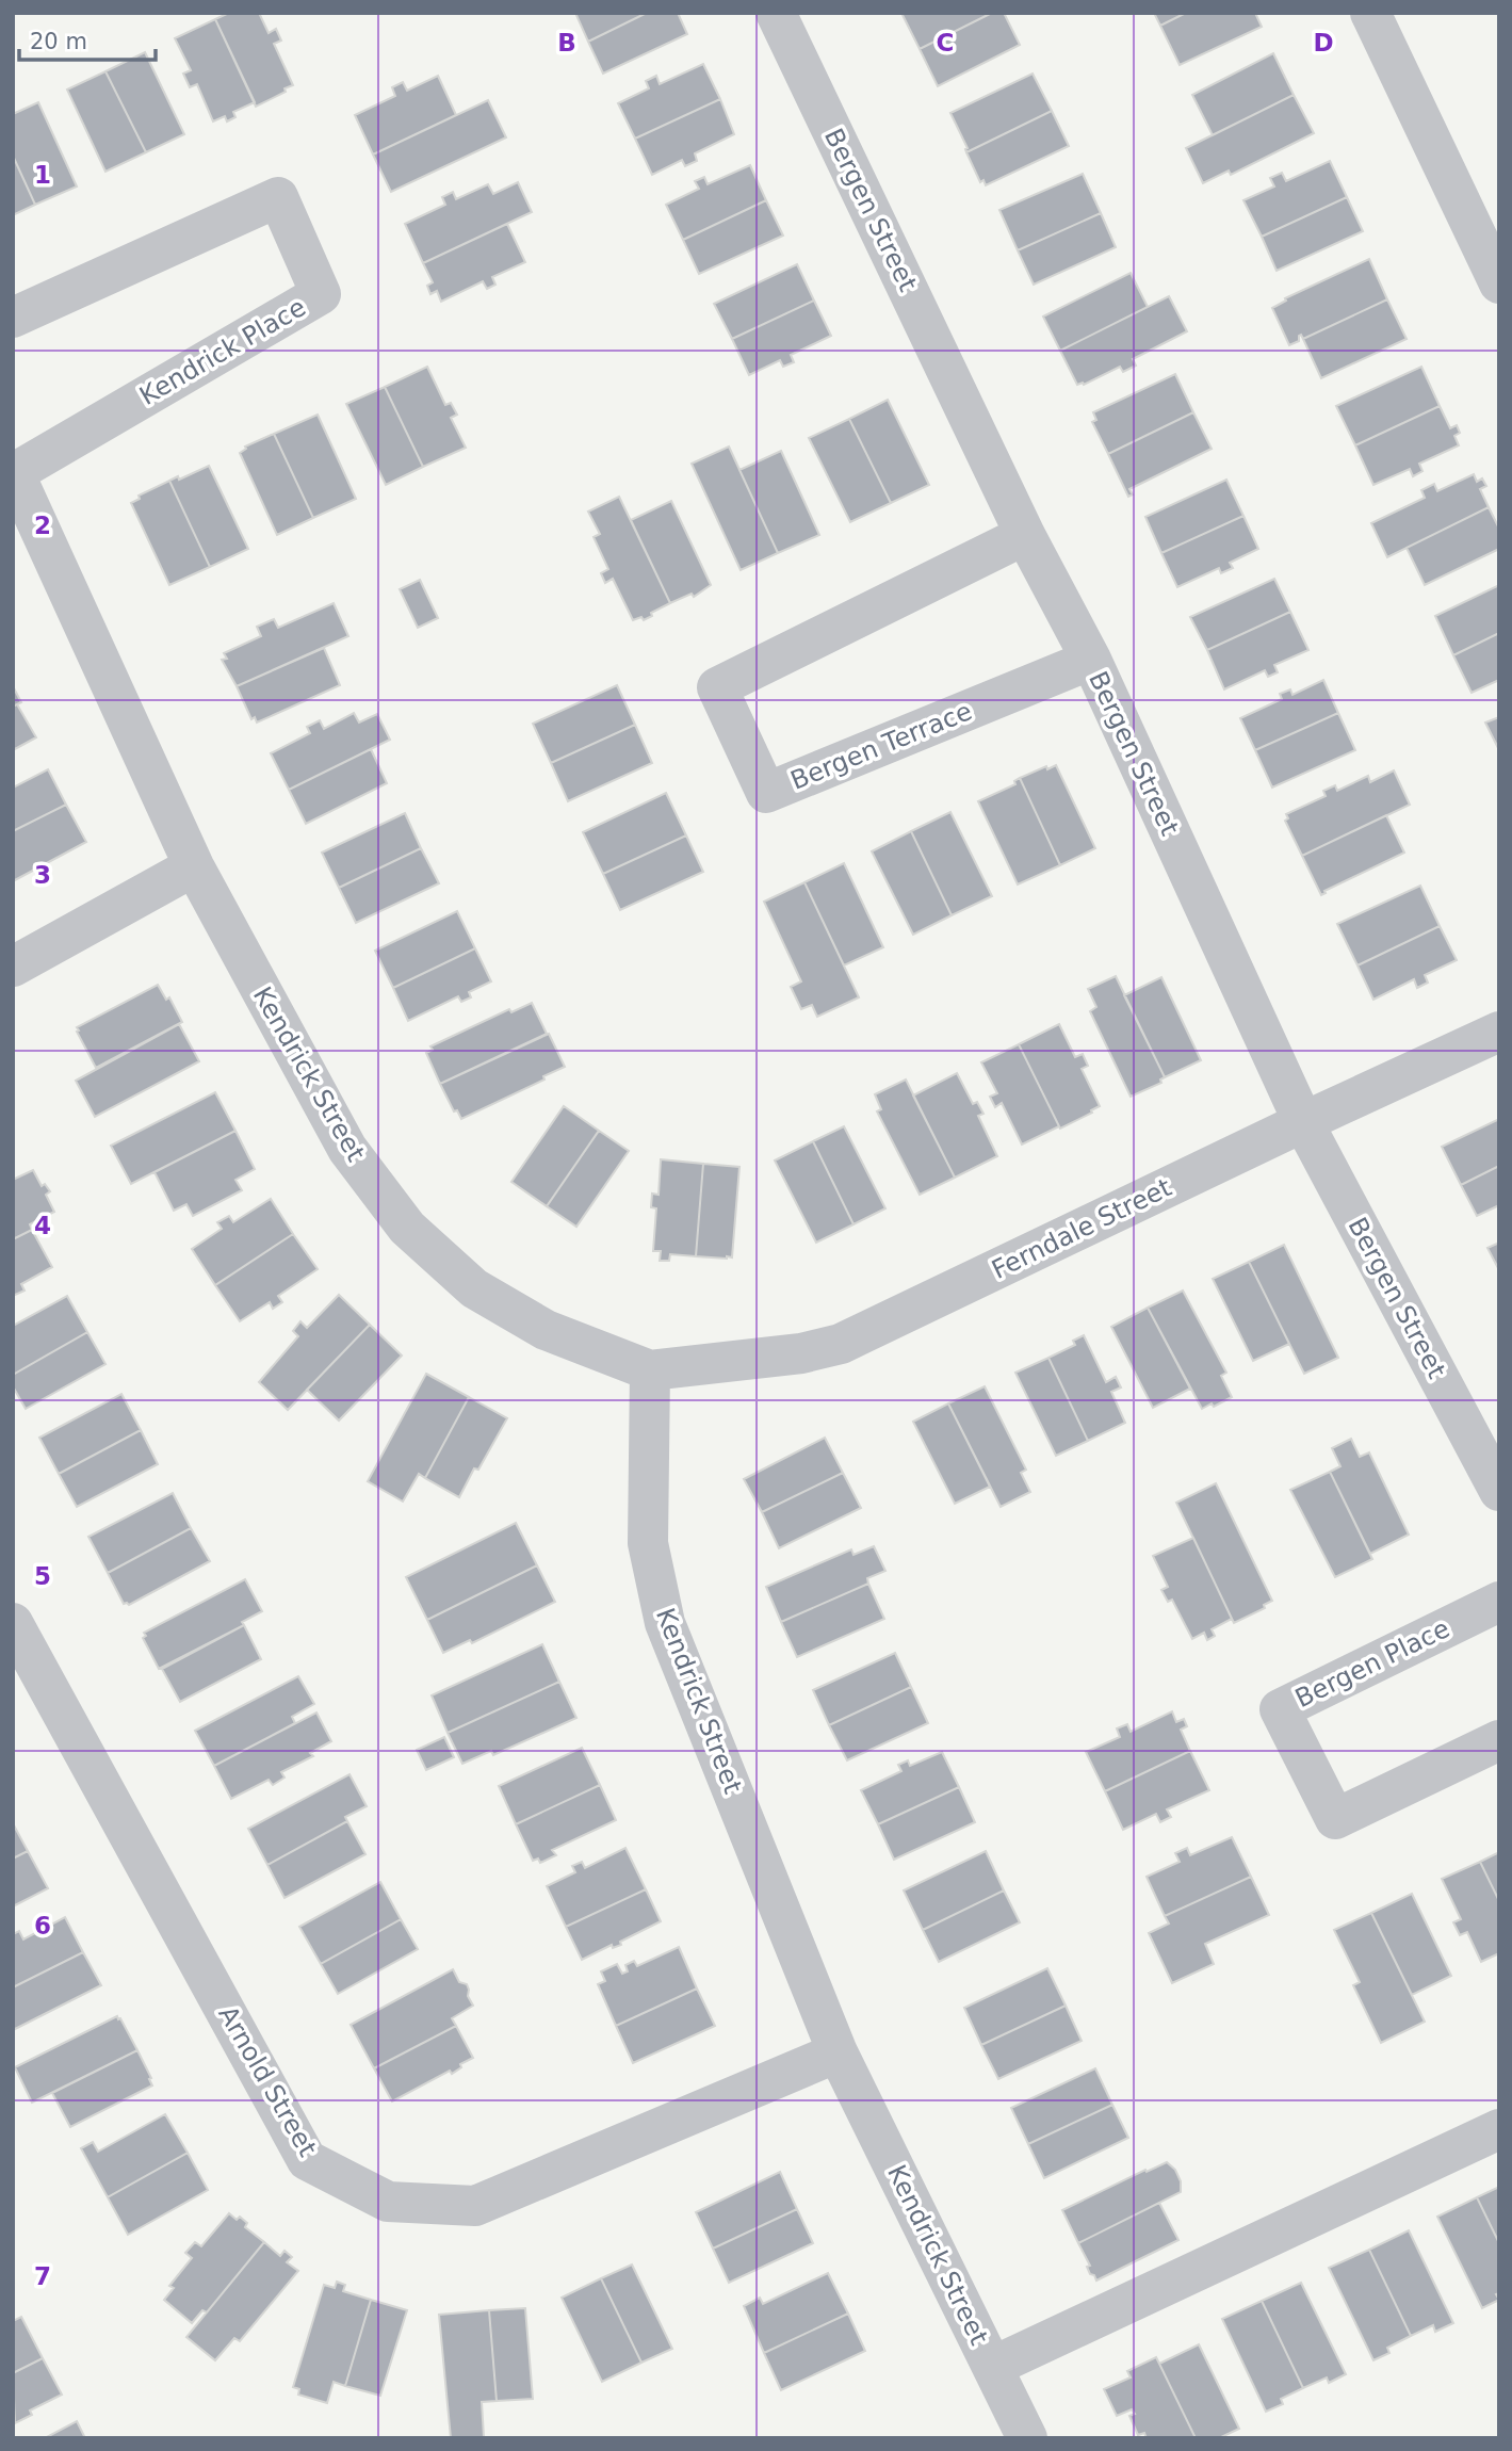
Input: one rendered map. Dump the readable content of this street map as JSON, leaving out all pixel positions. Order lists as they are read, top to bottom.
{
  "streets": {
    "street": [
      "Bergen Street",
      "Kendrick Place",
      "Bergen Terrace",
      "Kendrick Street",
      "Ferndale Street",
      "Bergen Place",
      "Arnold Street"
    ]
  },
  "crossings": [
    ["Bergen Street", "Bergen Terrace"],
    ["Bergen Street", "Ferndale Street"],
    ["Kendrick Place", "Kendrick Street"],
    ["Kendrick Street", "Ferndale Street"],
    ["Kendrick Street", "Arnold Street"]
  ],
  "scale_bar": "20 m",
  "grid": {
    "columns": ["B", "C", "D"],
    "rows": [
      "1",
      "2",
      "3",
      "4",
      "5",
      "6",
      "7"
    ]
  }
}
